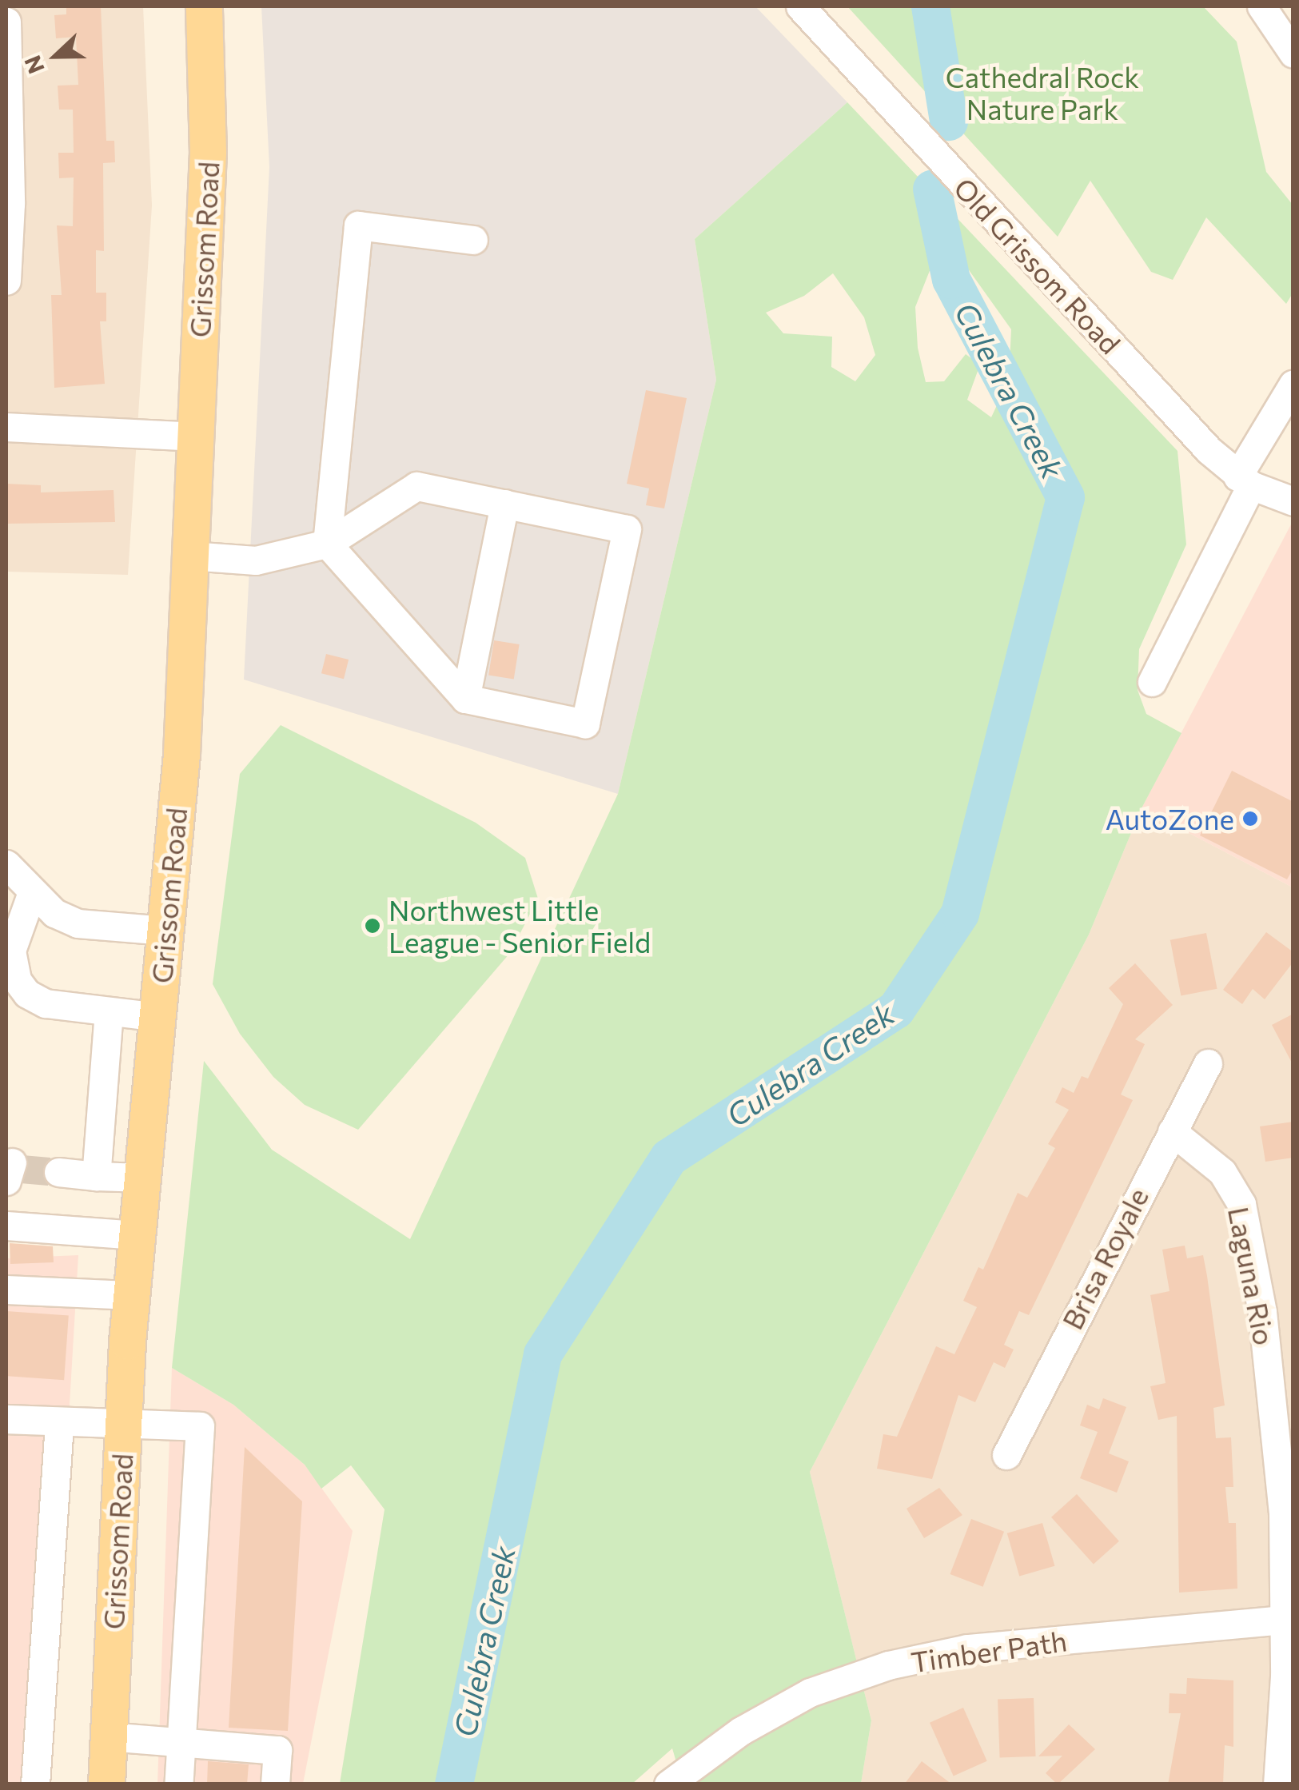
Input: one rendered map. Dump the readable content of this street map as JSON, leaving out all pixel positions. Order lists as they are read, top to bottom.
{
  "streets": {
    "main road": ["Grissom Road"],
    "street": [
      "Old Grissom Road",
      "Brisa Royale",
      "Laguna Rio",
      "Timber Path"
    ]
  },
  "crossings": [
    ["Brisa Royale", "Laguna Rio"],
    ["Laguna Rio", "Timber Path"]
  ],
  "water": ["Culebra Creek"],
  "parks": ["Cathedral Rock Nature Park"],
  "places": ["AutoZone", "Northwest Little League - Senior Field"],
  "north": "left"
}
